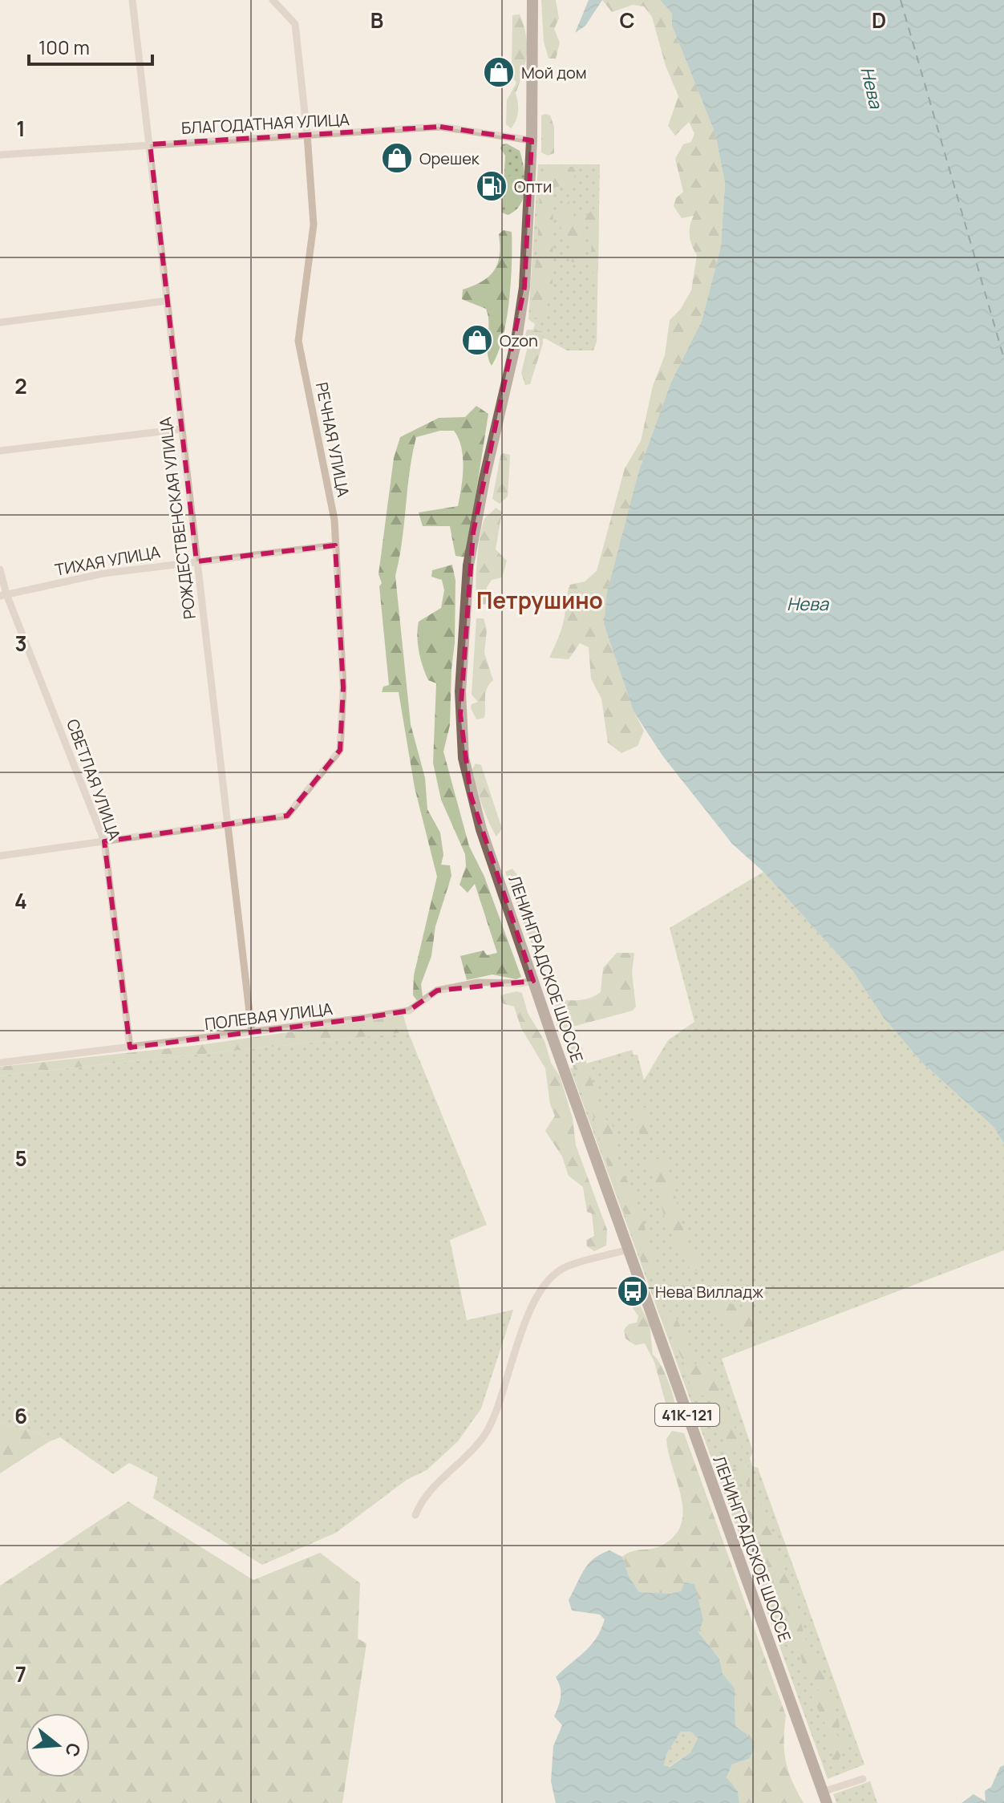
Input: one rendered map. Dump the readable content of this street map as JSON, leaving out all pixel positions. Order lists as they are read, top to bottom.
{
  "streets": {
    "main road": ["ЛЕНИНГРАДСКОЕ ШОССЕ", "41К-121"],
    "street": [
      "БЛАГОДАТНАЯ УЛИЦА",
      "РЕЧНАЯ УЛИЦА",
      "РОЖДЕСТВЕНСКАЯ УЛИЦА",
      "ТИХАЯ УЛИЦА",
      "СВЕТЛАЯ УЛИЦА",
      "ПОЛЕВАЯ УЛИЦА"
    ]
  },
  "crossings": [
    ["БЛАГОДАТНАЯ УЛИЦА", "РЕЧНАЯ УЛИЦА"],
    ["БЛАГОДАТНАЯ УЛИЦА", "РОЖДЕСТВЕНСКАЯ УЛИЦА"],
    ["БЛАГОДАТНАЯ УЛИЦА", "ЛЕНИНГРАДСКОЕ ШОССЕ"],
    ["РЕЧНАЯ УЛИЦА", "РОЖДЕСТВЕНСКАЯ УЛИЦА"],
    ["РЕЧНАЯ УЛИЦА", "ТИХАЯ УЛИЦА"],
    ["РЕЧНАЯ УЛИЦА", "СВЕТЛАЯ УЛИЦА"],
    ["РОЖДЕСТВЕНСКАЯ УЛИЦА", "ТИХАЯ УЛИЦА"],
    ["РОЖДЕСТВЕНСКАЯ УЛИЦА", "ПОЛЕВАЯ УЛИЦА"],
    ["ТИХАЯ УЛИЦА", "СВЕТЛАЯ УЛИЦА"],
    ["СВЕТЛАЯ УЛИЦА", "ПОЛЕВАЯ УЛИЦА"],
    ["ЛЕНИНГРАДСКОЕ ШОССЕ", "ПОЛЕВАЯ УЛИЦА"]
  ],
  "districts": ["Петрушино"],
  "water": ["Нева"],
  "places": {
    "shop": ["Мой дом", "Орешек", "Ozon"],
    "fuel station": ["Опти"],
    "bus stop": ["Нева Вилладж"]
  },
  "scale_bar": "100 m",
  "north": "right",
  "grid": {
    "columns": ["B", "C", "D"],
    "rows": [
      "1",
      "2",
      "3",
      "4",
      "5",
      "6",
      "7"
    ]
  }
}
